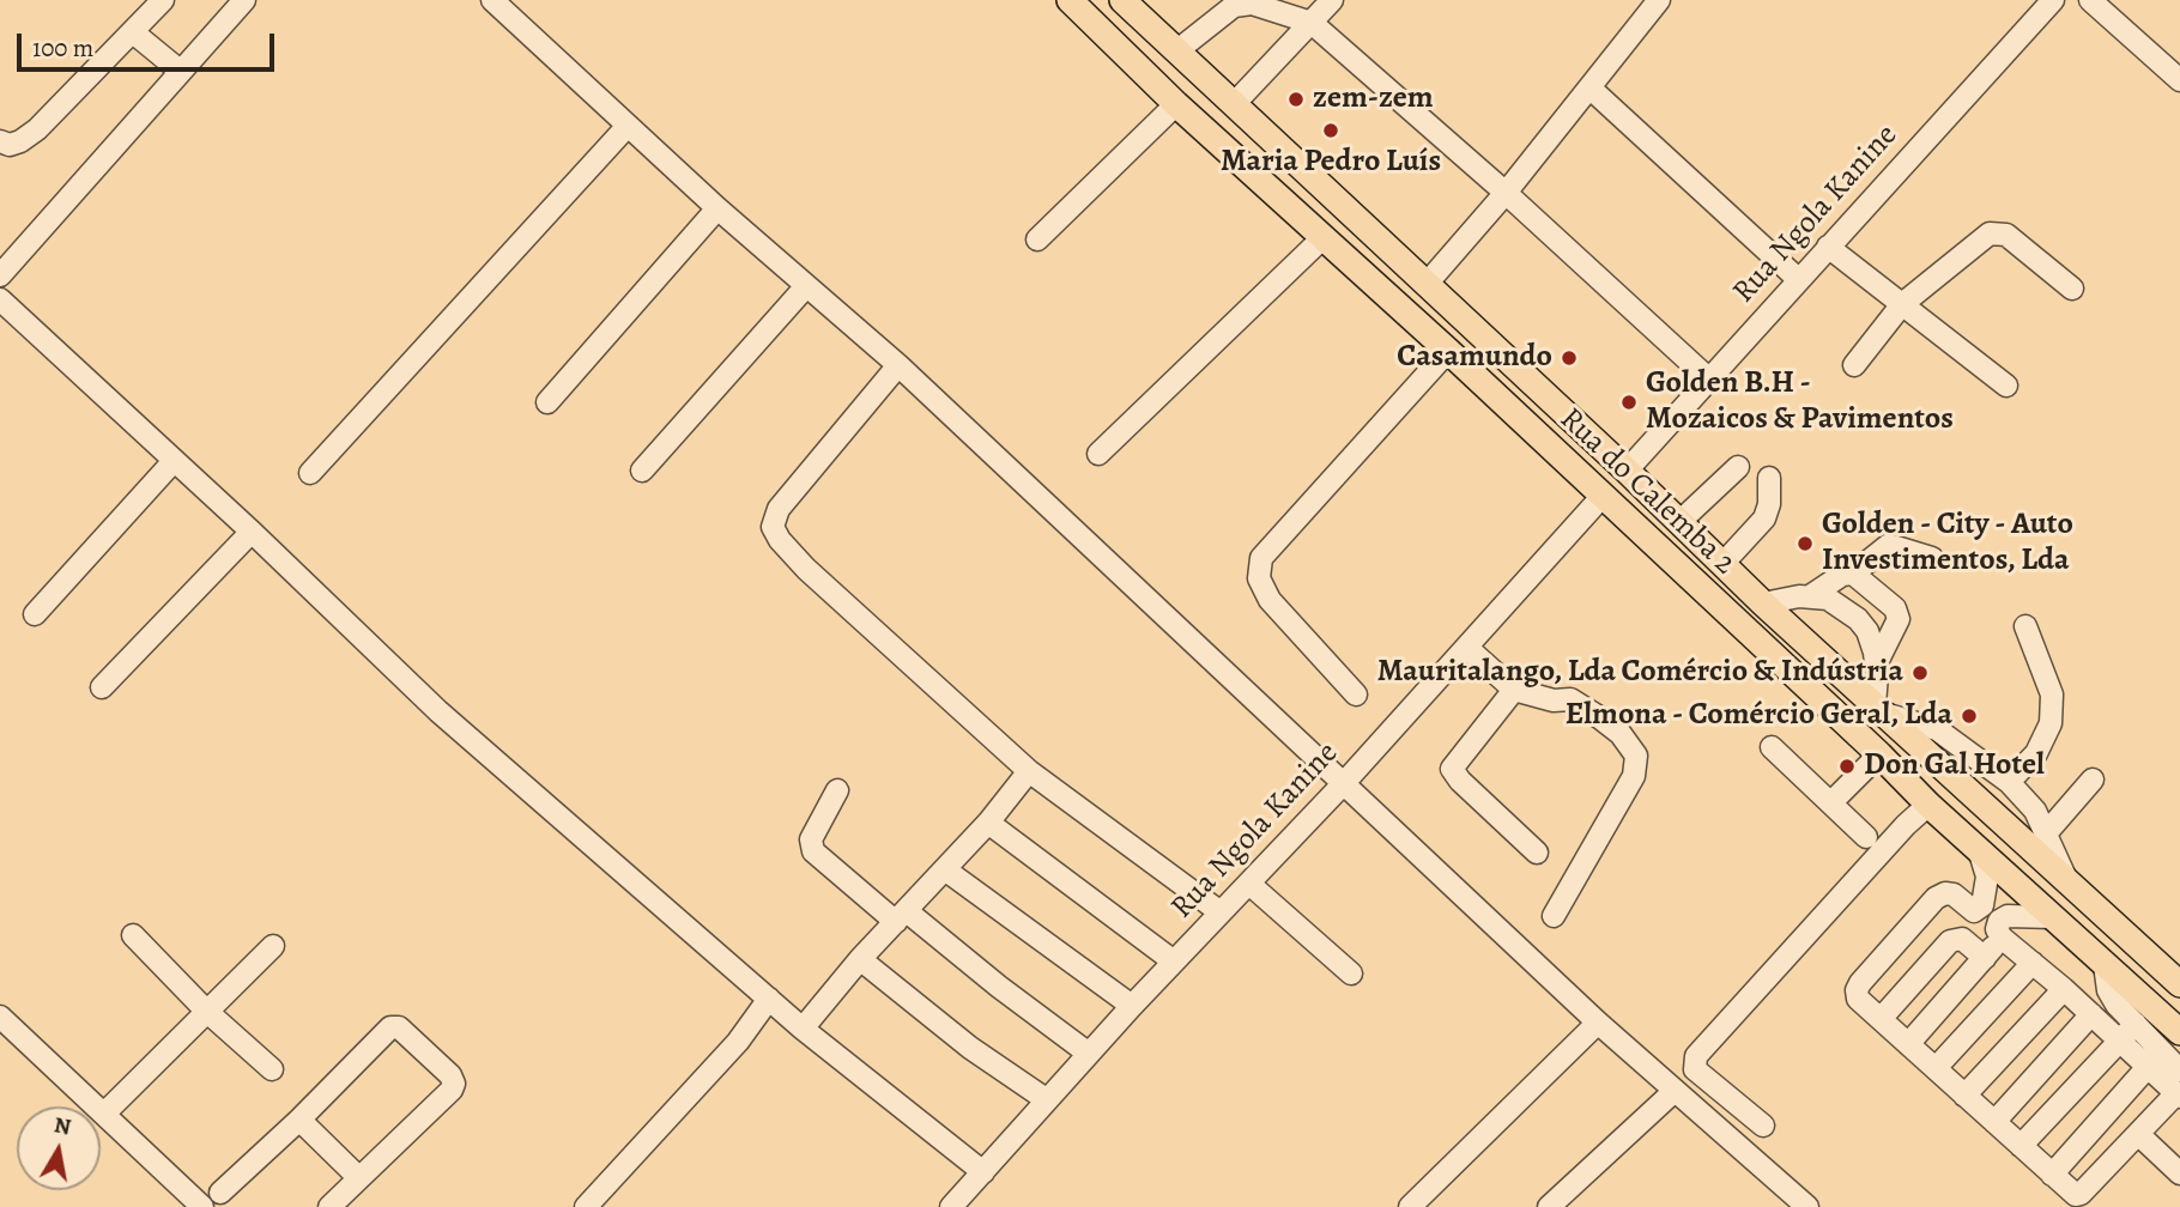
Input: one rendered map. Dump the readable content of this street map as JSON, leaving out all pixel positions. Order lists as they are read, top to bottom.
{
  "streets": {
    "main road": ["Rua do Calemba 2"],
    "street": ["Rua Ngola Kanine"]
  },
  "crossings": [
    ["Rua Ngola Kanine", "Rua do Calemba 2"]
  ],
  "places": [
    "zem-zem",
    "Maria Pedro Luís",
    "Casamundo",
    "Golden B.H - Mozaicos & Pavimentos",
    "Golden - City - Auto Investimentos, Lda",
    "Mauritalango, Lda Comércio & Indústria",
    "Elmona - Comércio Geral, Lda",
    "Don Gal Hotel"
  ],
  "scale_bar": "100 m",
  "north": "top"
}
